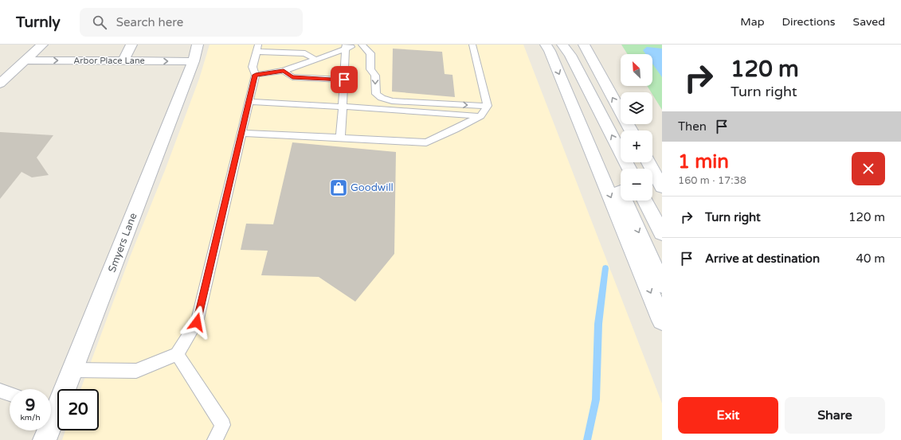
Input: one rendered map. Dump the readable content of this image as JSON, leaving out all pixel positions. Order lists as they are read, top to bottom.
{
  "streets": {
    "main road": ["Arbor Place Lane", "Smyers Lane"]
  },
  "crossings": [
    ["Arbor Place Lane", "Smyers Lane"]
  ],
  "one_way": ["Arbor Place Lane"],
  "places": {
    "shop": ["Goodwill"]
  },
  "north": "top left",
  "page": {
    "header": "Turnly",
    "search": "Search here",
    "nav": ["Map", "Directions", "Saved"],
    "turn": ["120 m", "Turn right"],
    "map_buttons": ["+", "−"],
    "then": "Then",
    "heading": ["1 min", "160 m · 17:38"],
    "list": [
      {
        "name": "Turn right",
        "value": "120 m"
      },
      {
        "name": "Arrive at destination",
        "value": "40 m"
      }
    ],
    "speed": "9 km/h",
    "limit": "20",
    "buttons": ["Exit", "Share"]
  }
}
